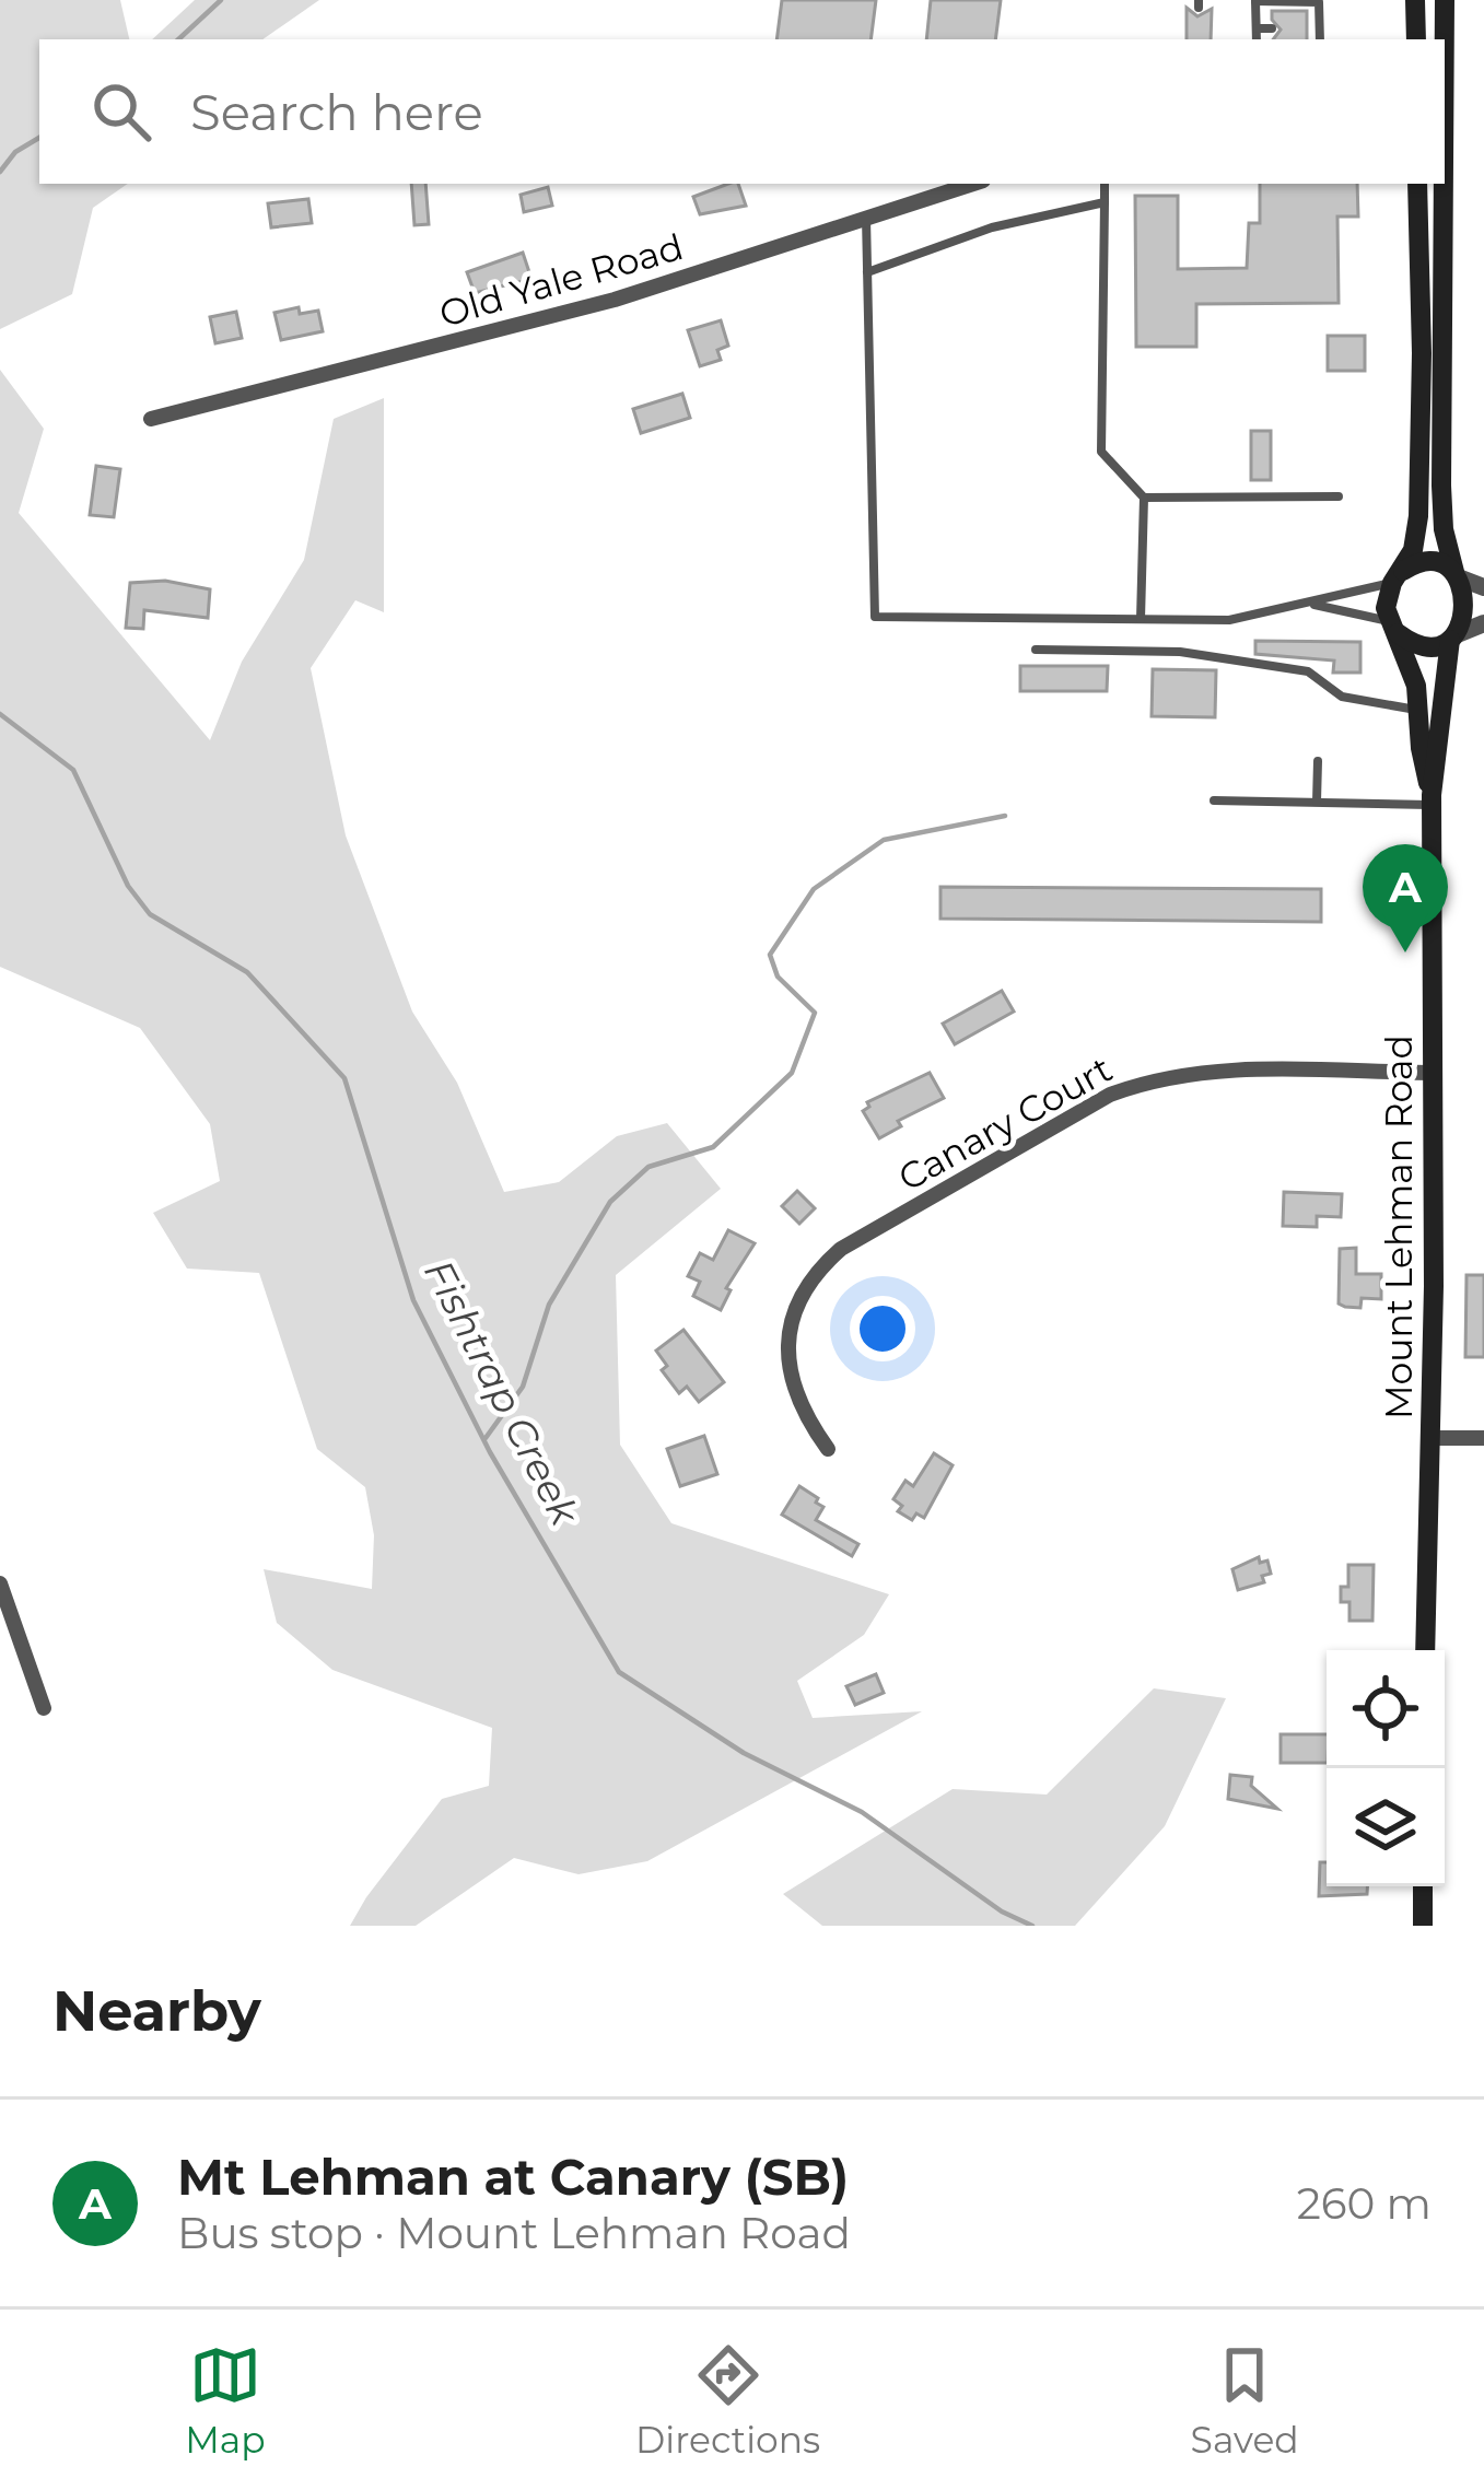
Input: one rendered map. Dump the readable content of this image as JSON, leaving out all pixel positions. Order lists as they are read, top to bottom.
{
  "streets": {
    "main road": ["Mount Lehman Road"],
    "street": ["Old Yale Road", "Canary Court"]
  },
  "crossings": [
    ["Canary Court", "Mount Lehman Road"]
  ],
  "water": ["Fishtrap Creek"],
  "page": {
    "search": "Search here",
    "pins": "A",
    "heading": "Nearby",
    "list": [
      {
        "mark": "A",
        "name": "Mt Lehman at Canary (SB)",
        "note": "Bus stop · Mount Lehman Road",
        "value": "260 m"
      }
    ],
    "nav": ["Map", "Directions", "Saved"]
  }
}
